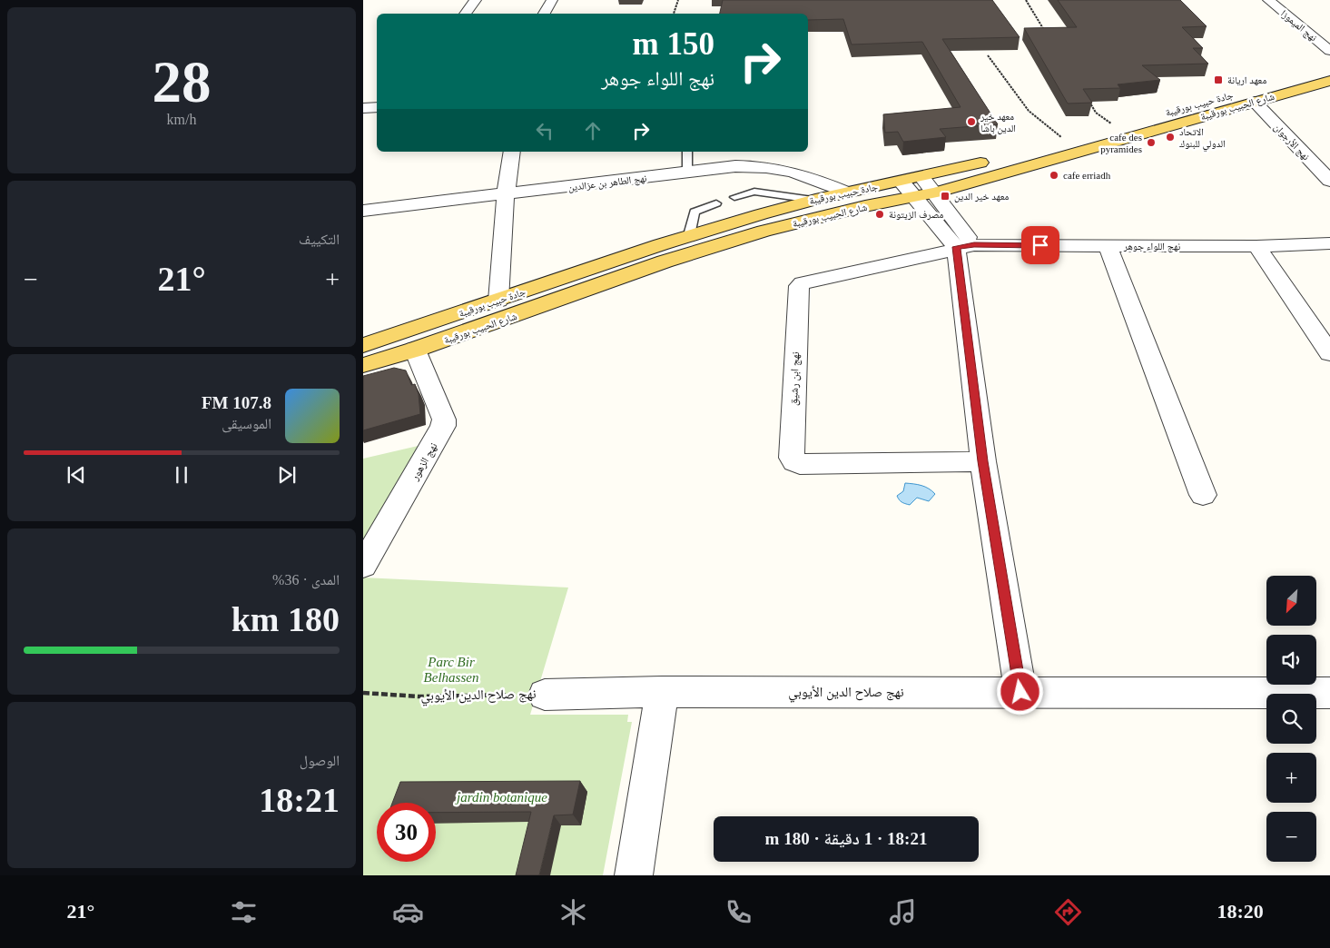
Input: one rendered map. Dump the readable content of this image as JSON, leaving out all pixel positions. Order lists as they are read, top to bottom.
{
  "streets": {
    "main road": ["جادة حبيب بورقيبة", "شارع الحبيب بورقيبة"],
    "street": [
      "نهج الميموزا",
      "نهج الأرجوان",
      "نهج الطاهر بن عزالدين",
      "نهج اللواء جوهر",
      "نهج ابن رشيق",
      "نهج الزهور",
      "نهج صلاح الدين الأيوبي"
    ]
  },
  "crossings": [
    ["جادة حبيب بورقيبة", "نهج الطاهر بن عزالدين"],
    ["شارع الحبيب بورقيبة", "نهج الأرجوان"],
    ["شارع الحبيب بورقيبة", "نهج الزهور"],
    ["نهج اللواء جوهر", "نهج ابن رشيق"]
  ],
  "parks": ["Parc Bir Belhassen", "jardin botanique"],
  "places": {
    "transit": ["معهد اريانة", "معهد خير الدين"],
    "other": [
      "معهد خير الدين باشا",
      "الاتحاد الدولي للبنوك",
      "cafe des pyramides",
      "cafe erriadh",
      "مصرف الزيتونة"
    ]
  },
  "north": "bottom left",
  "page": {
    "tile": [
      ["28", "km/h"],
      "التكييف",
      ["المدى · 36%", "180 km"],
      ["الوصول", "18:21"]
    ],
    "turn": ["150 m", "نهج اللواء جوهر"],
    "heat": ["−", "21°", "+"],
    "song": ["107.8 FM", "الموسيقى"],
    "map_buttons": ["+", "−"],
    "limit": "30",
    "trip": "18:21 · 1 دقيقة · 180 m",
    "tabs": ["18:20", "21°"]
  }
}
